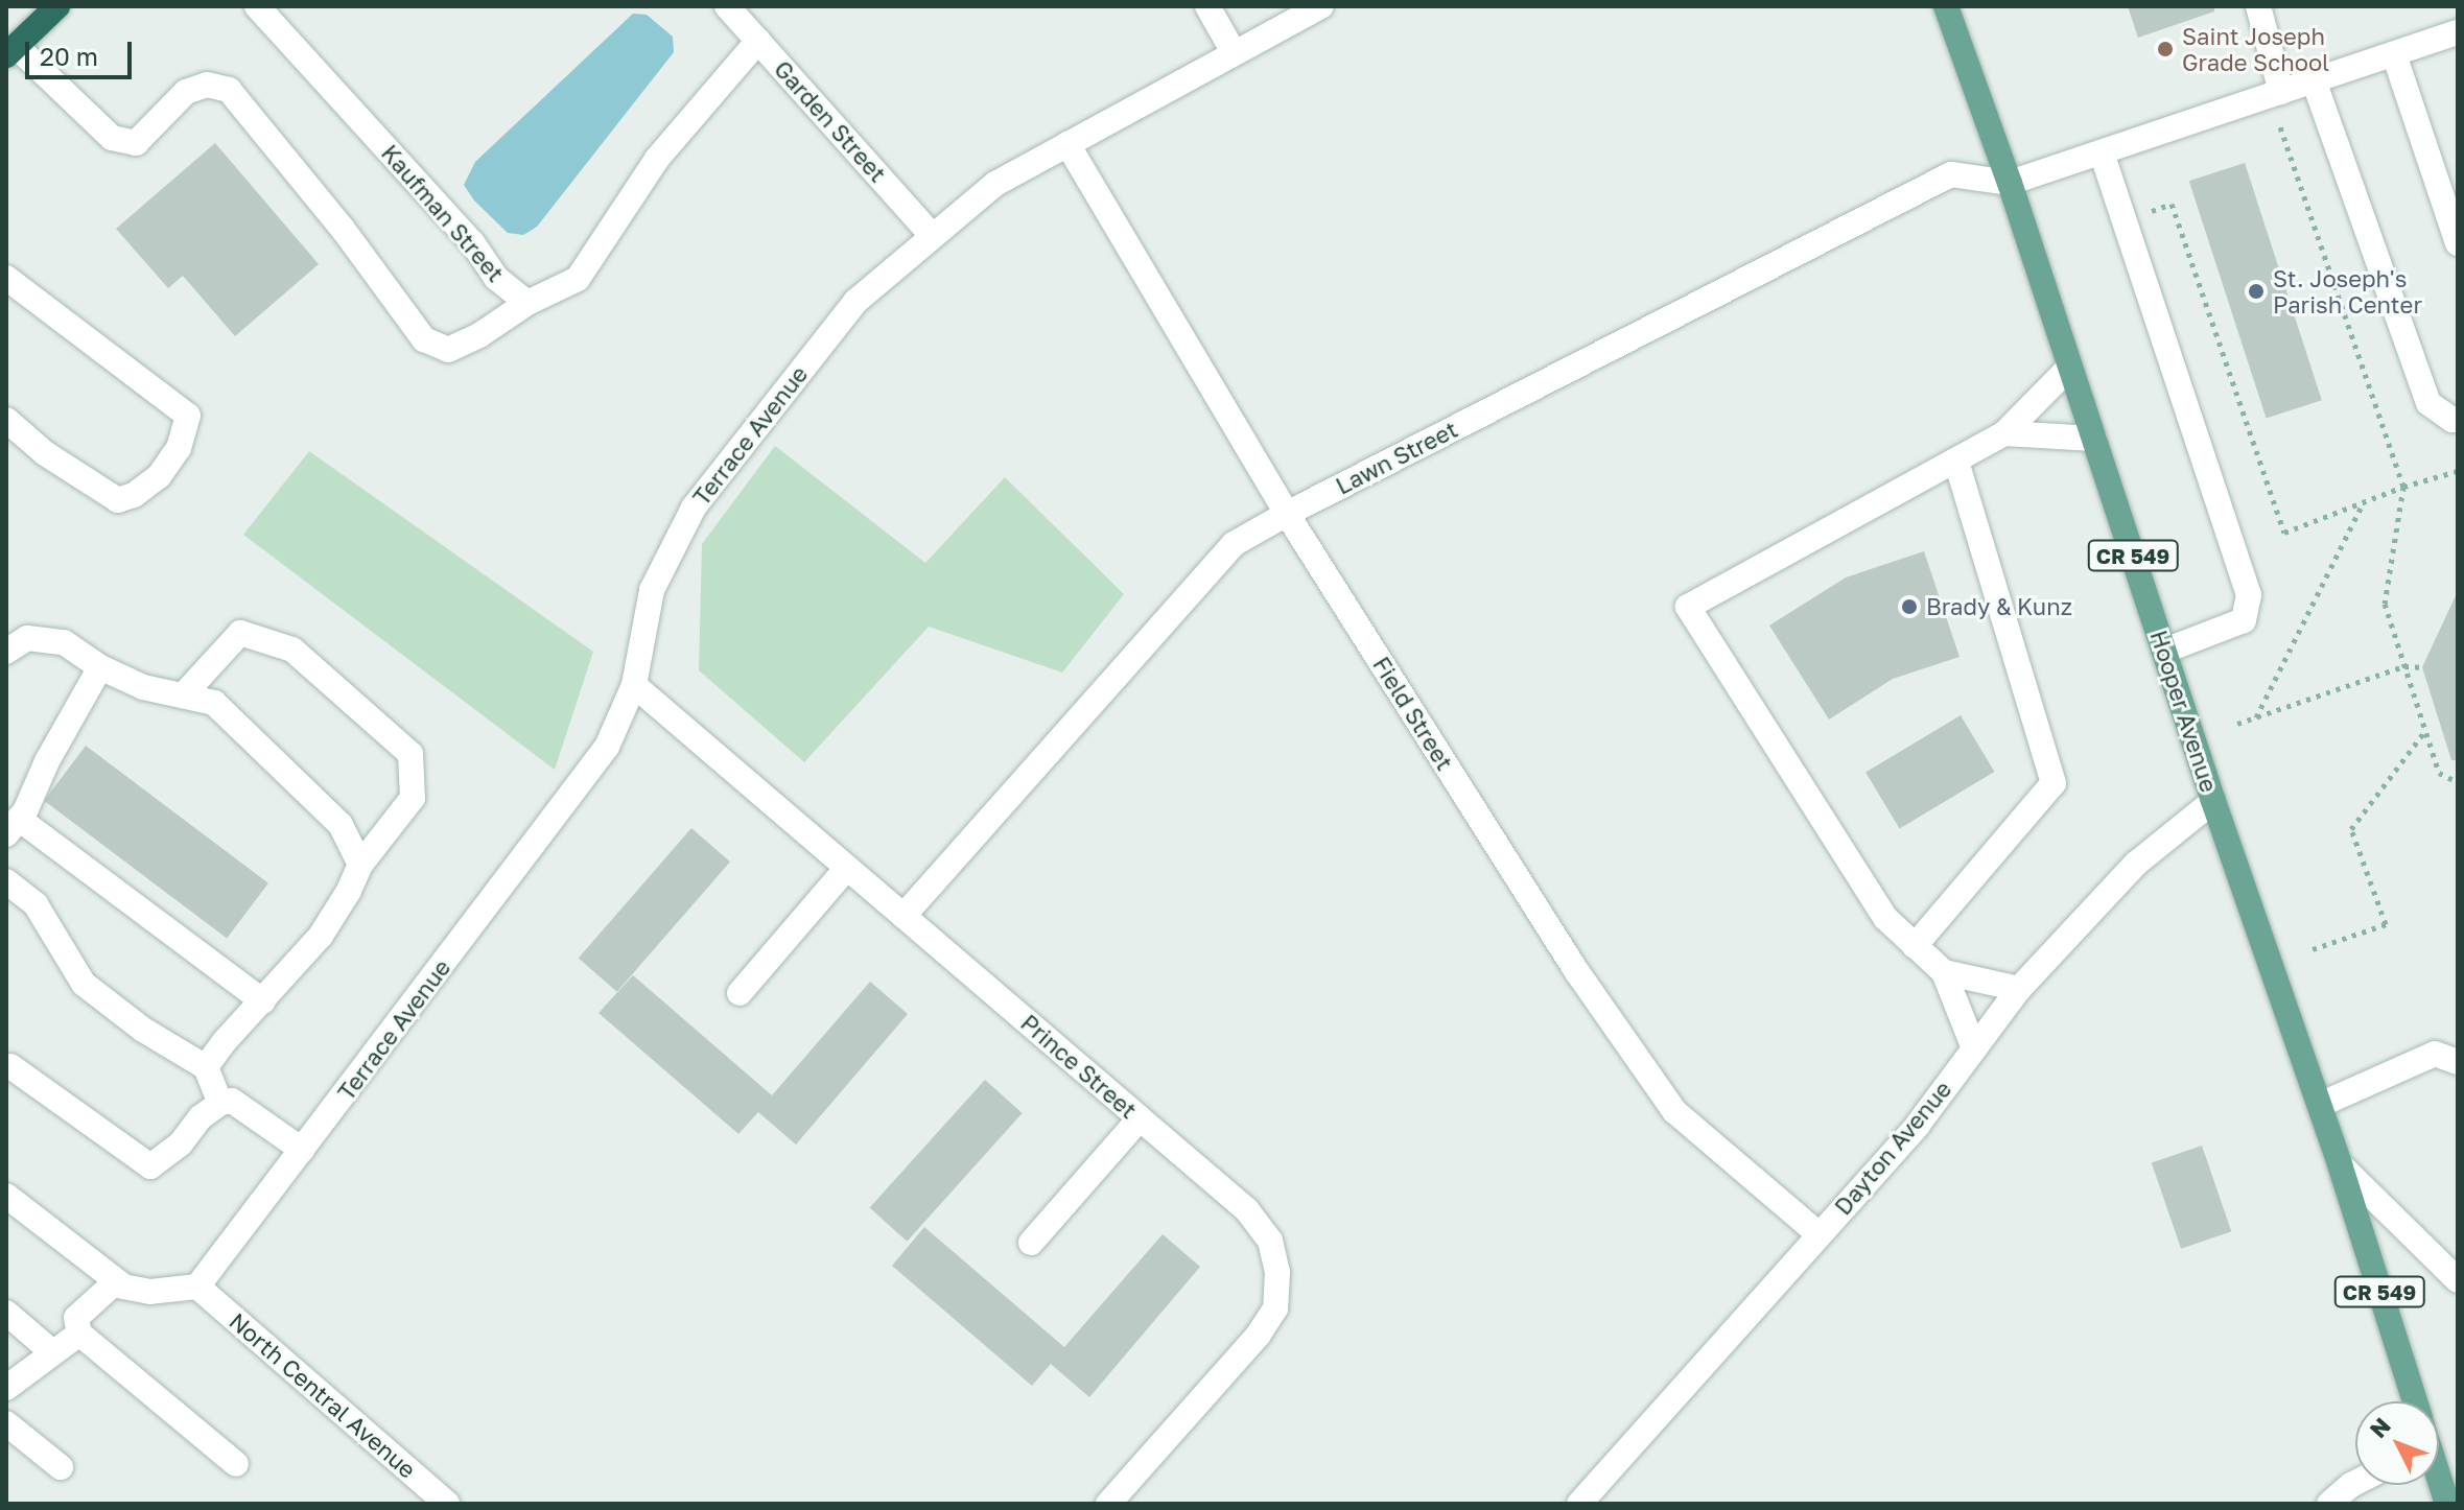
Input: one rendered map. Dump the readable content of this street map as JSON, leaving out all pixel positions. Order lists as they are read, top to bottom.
{
  "streets": {
    "main road": ["CR 549", "Hooper Avenue"],
    "street": [
      "Garden Street",
      "Kaufman Street",
      "Terrace Avenue",
      "Lawn Street",
      "Field Street",
      "Prince Street",
      "Dayton Avenue",
      "North Central Avenue"
    ]
  },
  "crossings": [
    ["Garden Street", "Terrace Avenue"],
    ["Terrace Avenue", "Field Street"],
    ["Terrace Avenue", "Prince Street"],
    ["Terrace Avenue", "North Central Avenue"],
    ["Lawn Street", "Hooper Avenue"],
    ["Lawn Street", "Field Street"],
    ["Lawn Street", "Prince Street"],
    ["Hooper Avenue", "Dayton Avenue"],
    ["Field Street", "Dayton Avenue"]
  ],
  "places": ["Saint Joseph Grade School", "St. Joseph's Parish Center", "Brady & Kunz"],
  "scale_bar": "20 m",
  "north": "top left"
}
